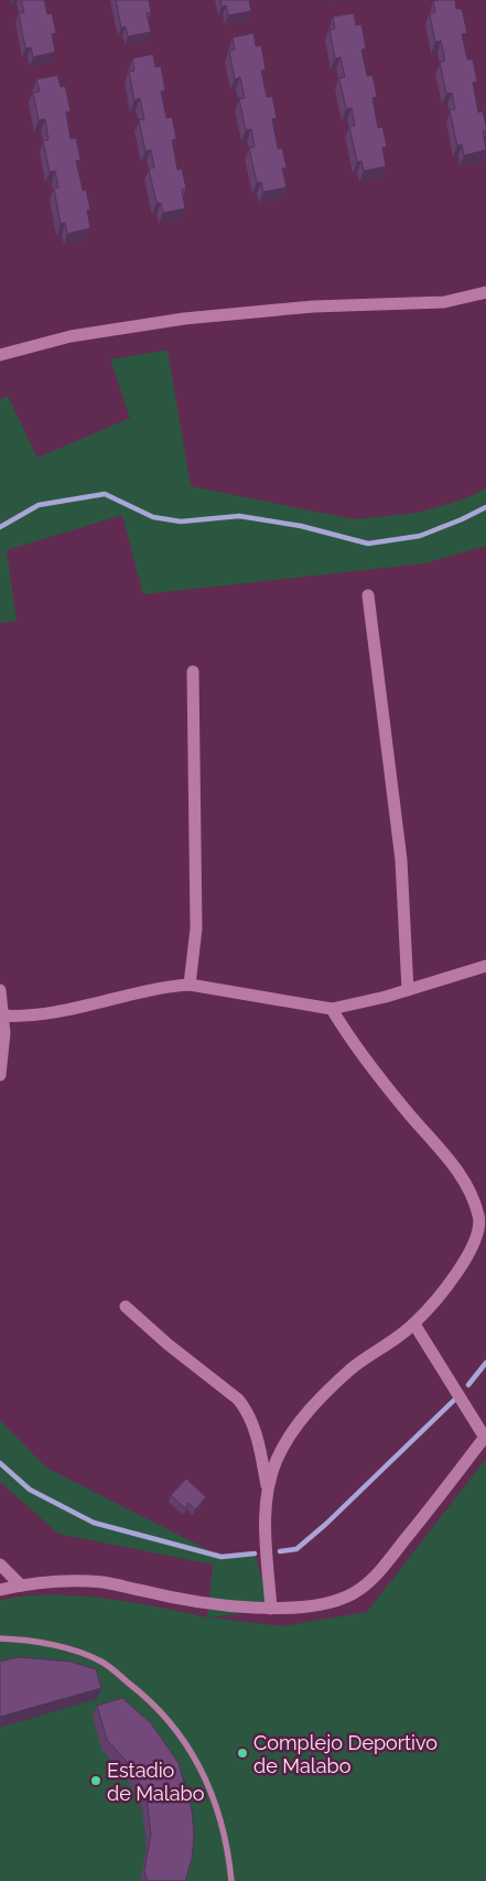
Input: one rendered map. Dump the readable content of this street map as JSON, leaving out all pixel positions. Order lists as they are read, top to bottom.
{
  "places": ["Complejo Deportivo de Malabo", "Estadio de Malabo"]
}
